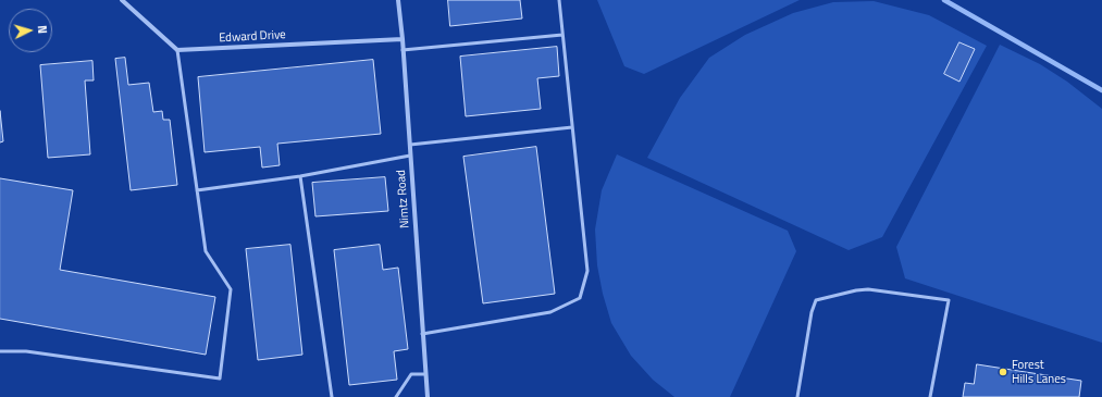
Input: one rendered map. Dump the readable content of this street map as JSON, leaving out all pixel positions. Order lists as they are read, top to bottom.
{
  "streets": {
    "street": ["Edward Drive", "Nimtz Road"]
  },
  "crossings": [
    ["Edward Drive", "Nimtz Road"]
  ],
  "places": ["Forest Hills Lanes"],
  "north": "right"
}
